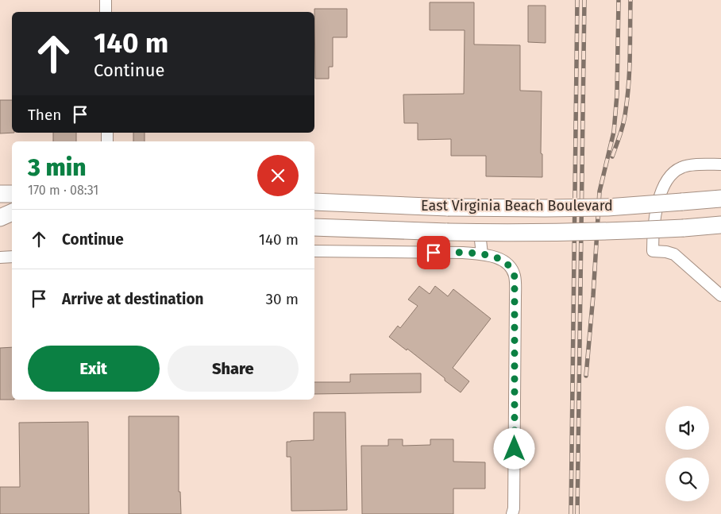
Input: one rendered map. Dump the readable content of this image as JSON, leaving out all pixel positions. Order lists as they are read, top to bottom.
{
  "streets": {
    "main road": ["East Virginia Beach Boulevard"]
  },
  "page": {
    "turn": ["140 m", "Continue"],
    "then": "Then",
    "heading": ["3 min", "170 m · 08:31"],
    "list": [
      {
        "name": "Continue",
        "value": "140 m"
      },
      {
        "name": "Arrive at destination",
        "value": "30 m"
      }
    ],
    "buttons": ["Exit", "Share"]
  }
}
